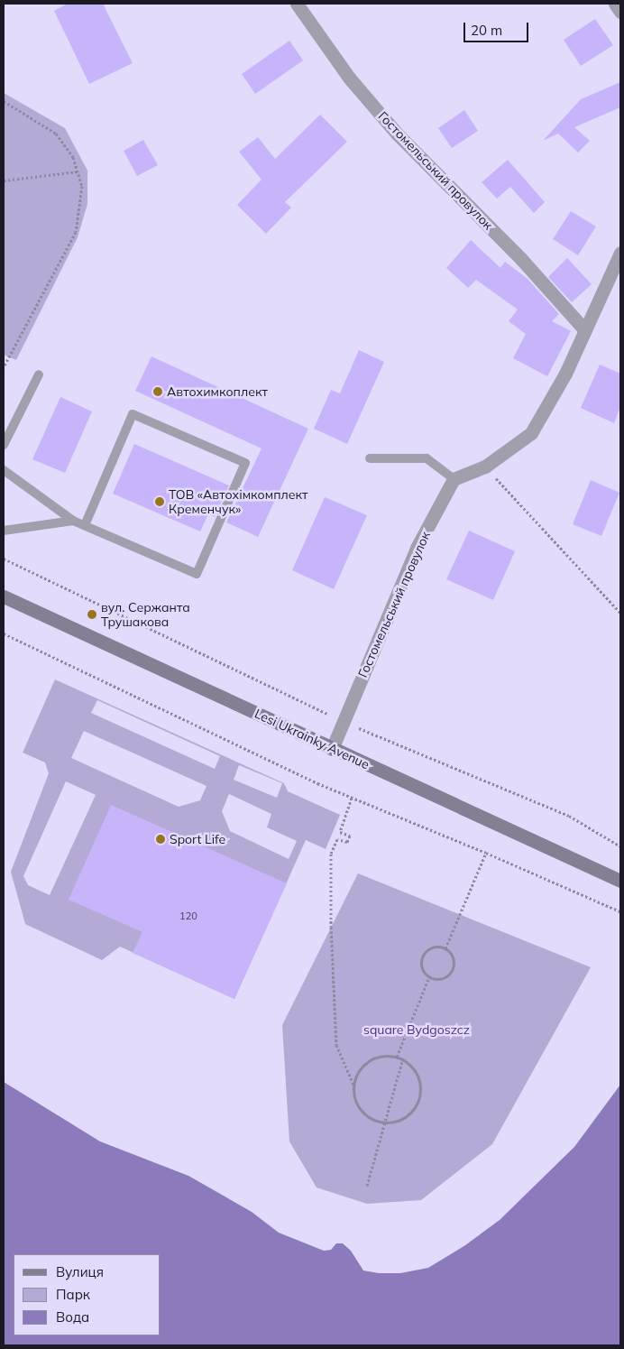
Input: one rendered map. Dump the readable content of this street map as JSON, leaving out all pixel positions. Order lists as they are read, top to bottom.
{
  "streets": {
    "street": ["Гостомельський провулок", "Lesi Ukrainky Avenue"]
  },
  "crossings": [
    ["Гостомельський провулок", "Lesi Ukrainky Avenue"]
  ],
  "parks": ["square Bydgoszcz"],
  "places": [
    "Автохимкоплект",
    "ТОВ «Автохімкомплект Кременчук»",
    "вул. Сержанта Трушакова",
    "Sport Life"
  ],
  "house_numbers": ["120"],
  "legend": ["Вулиця", "Парк", "Вода"],
  "scale_bar": "20 m"
}
